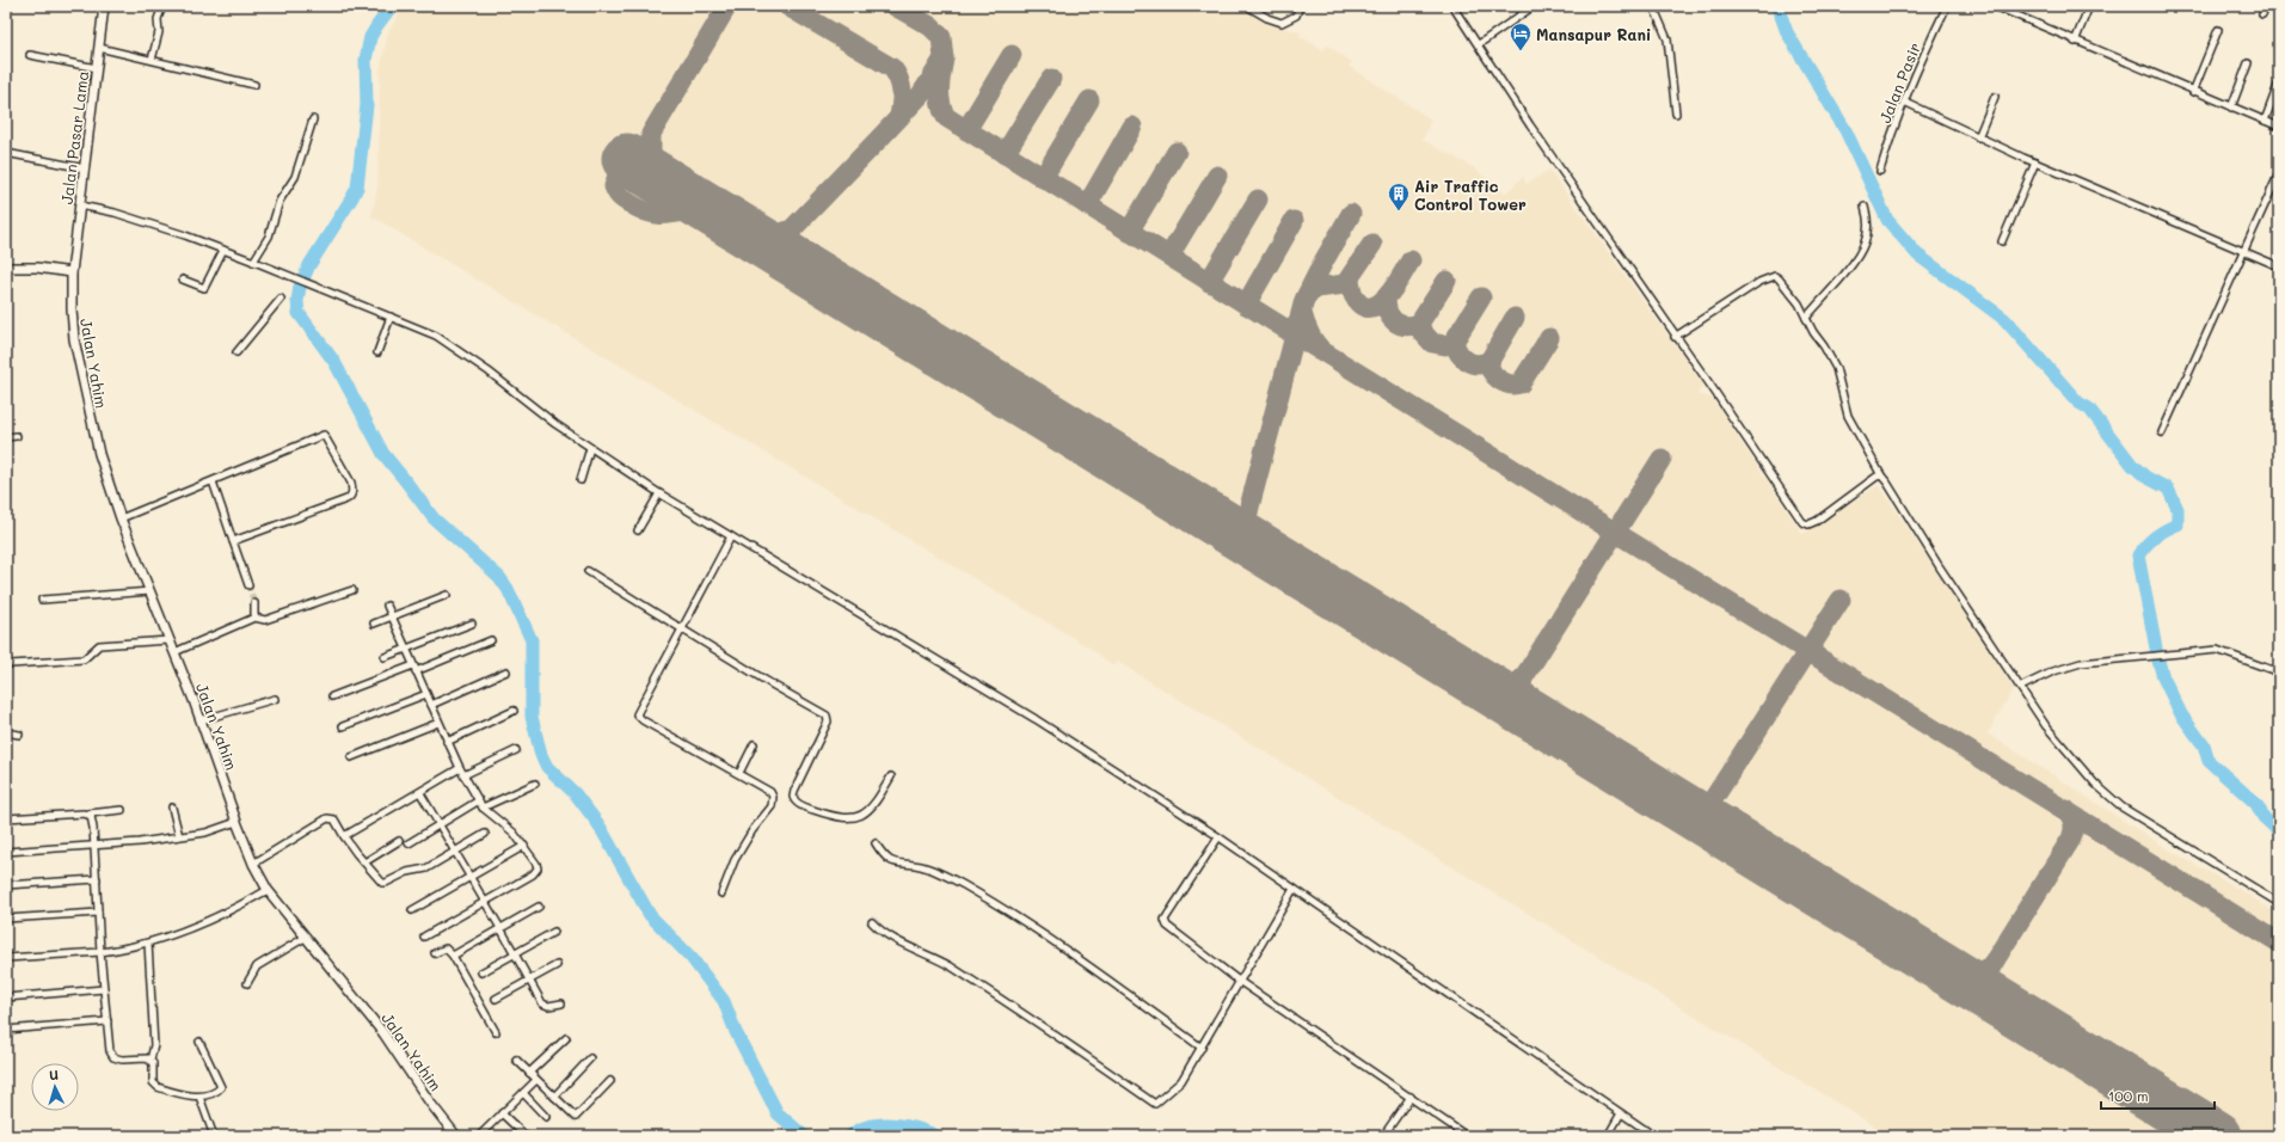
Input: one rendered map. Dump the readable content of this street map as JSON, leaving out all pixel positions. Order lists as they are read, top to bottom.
{
  "streets": {
    "street": ["Jalan Pasir", "Jalan Pasar Lama", "Jalan Yahim"]
  },
  "crossings": [
    ["Jalan Pasar Lama", "Jalan Yahim"]
  ],
  "places": {
    "hotel": ["Mansapur Rani"],
    "building": ["Air Traffic Control Tower"]
  },
  "scale_bar": "100 m",
  "north": "top"
}
